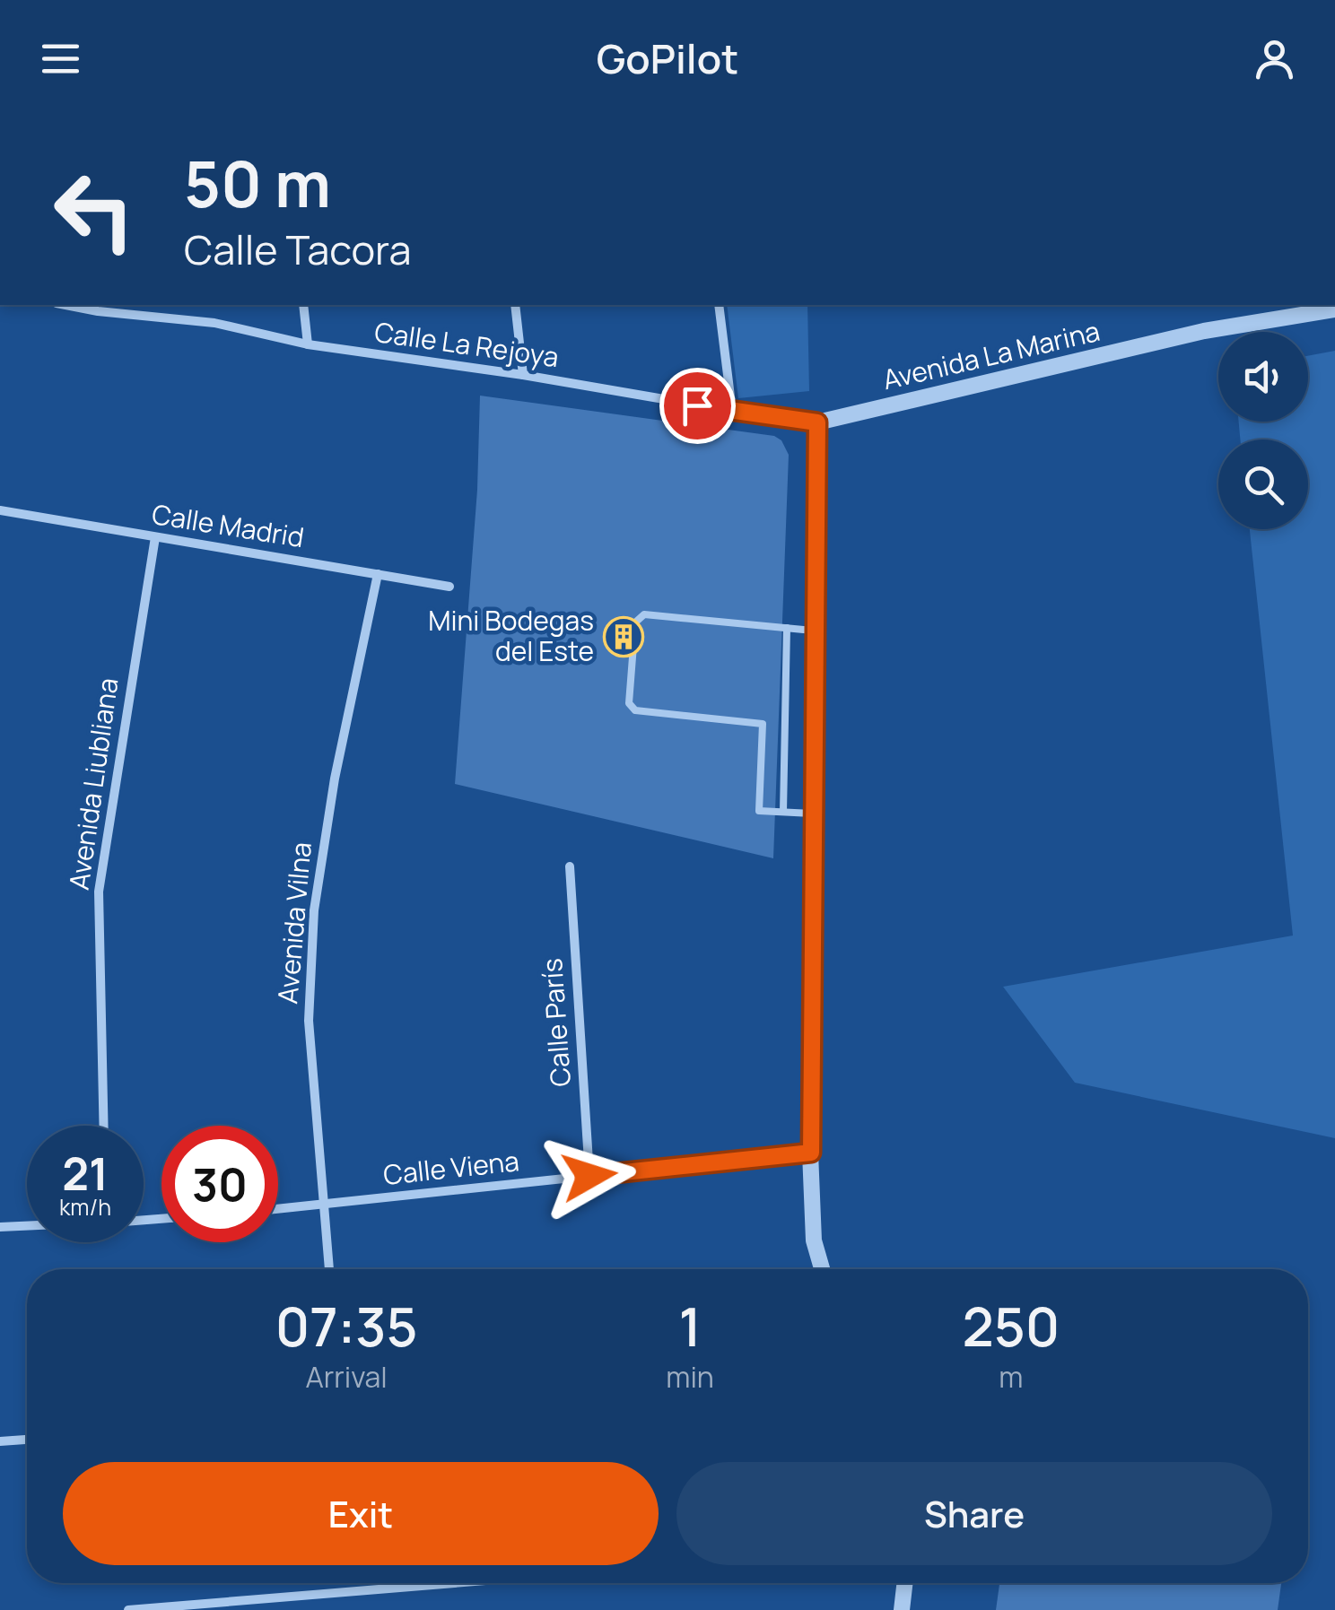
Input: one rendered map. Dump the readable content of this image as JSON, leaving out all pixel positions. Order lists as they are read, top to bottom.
{
  "streets": {
    "street": [
      "Calle La Rejoya",
      "Avenida La Marina",
      "Calle Madrid",
      "Avenida Liubliana",
      "Avenida Vilna",
      "Calle París",
      "Calle Viena"
    ]
  },
  "crossings": [
    ["Calle La Rejoya", "Avenida La Marina"],
    ["Calle Madrid", "Avenida Liubliana"],
    ["Calle Madrid", "Avenida Vilna"],
    ["Avenida Vilna", "Calle Viena"],
    ["Calle París", "Calle Viena"]
  ],
  "places": {
    "building": ["Mini Bodegas del Este"]
  },
  "page": {
    "header": "GoPilot",
    "turn": ["50 m", "Calle Tacora"],
    "speed": "21 km/h",
    "limit": "30",
    "eta": [
      "07:35",
      "Arrival",
      "1",
      "min",
      "250",
      "m"
    ],
    "buttons": ["Exit", "Share"]
  }
}
